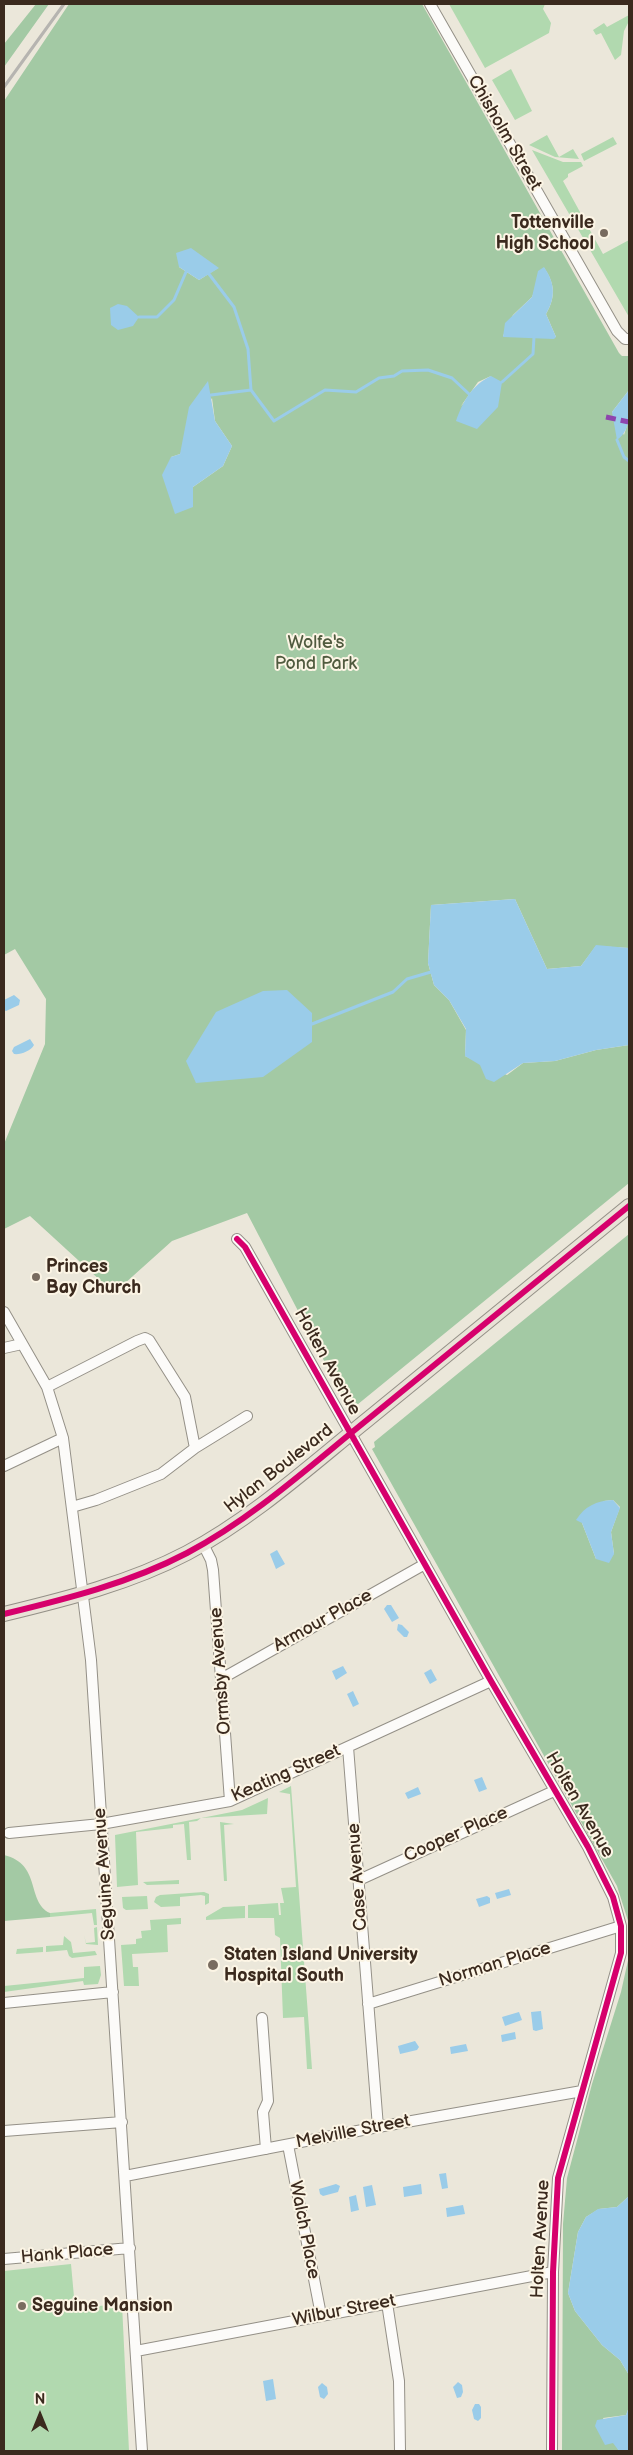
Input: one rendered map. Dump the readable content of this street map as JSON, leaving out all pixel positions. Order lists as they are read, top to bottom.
{
  "streets": {
    "main road": ["Hylan Boulevard"],
    "street": [
      "Chisholm Street",
      "Holten Avenue",
      "Armour Place",
      "Ormsby Avenue",
      "Keating Street",
      "Cooper Place",
      "Seguine Avenue",
      "Case Avenue",
      "Norman Place",
      "Melville Street",
      "Walch Place",
      "Hank Place",
      "Wilbur Street"
    ]
  },
  "crossings": [
    ["Holten Avenue", "Hylan Boulevard"],
    ["Holten Avenue", "Armour Place"],
    ["Holten Avenue", "Keating Street"],
    ["Holten Avenue", "Cooper Place"],
    ["Holten Avenue", "Norman Place"],
    ["Holten Avenue", "Melville Street"],
    ["Holten Avenue", "Wilbur Street"],
    ["Hylan Boulevard", "Ormsby Avenue"],
    ["Hylan Boulevard", "Seguine Avenue"],
    ["Armour Place", "Ormsby Avenue"],
    ["Ormsby Avenue", "Keating Street"],
    ["Keating Street", "Seguine Avenue"],
    ["Keating Street", "Case Avenue"],
    ["Cooper Place", "Case Avenue"],
    ["Seguine Avenue", "Melville Street"],
    ["Seguine Avenue", "Hank Place"],
    ["Seguine Avenue", "Wilbur Street"],
    ["Case Avenue", "Norman Place"],
    ["Case Avenue", "Melville Street"],
    ["Melville Street", "Walch Place"],
    ["Walch Place", "Wilbur Street"]
  ],
  "parks": ["Wolfe's Pond Park"],
  "places": [
    "Tottenville High School",
    "Princes Bay Church",
    "Staten Island University Hospital South",
    "Seguine Mansion"
  ],
  "north": "top"
}
